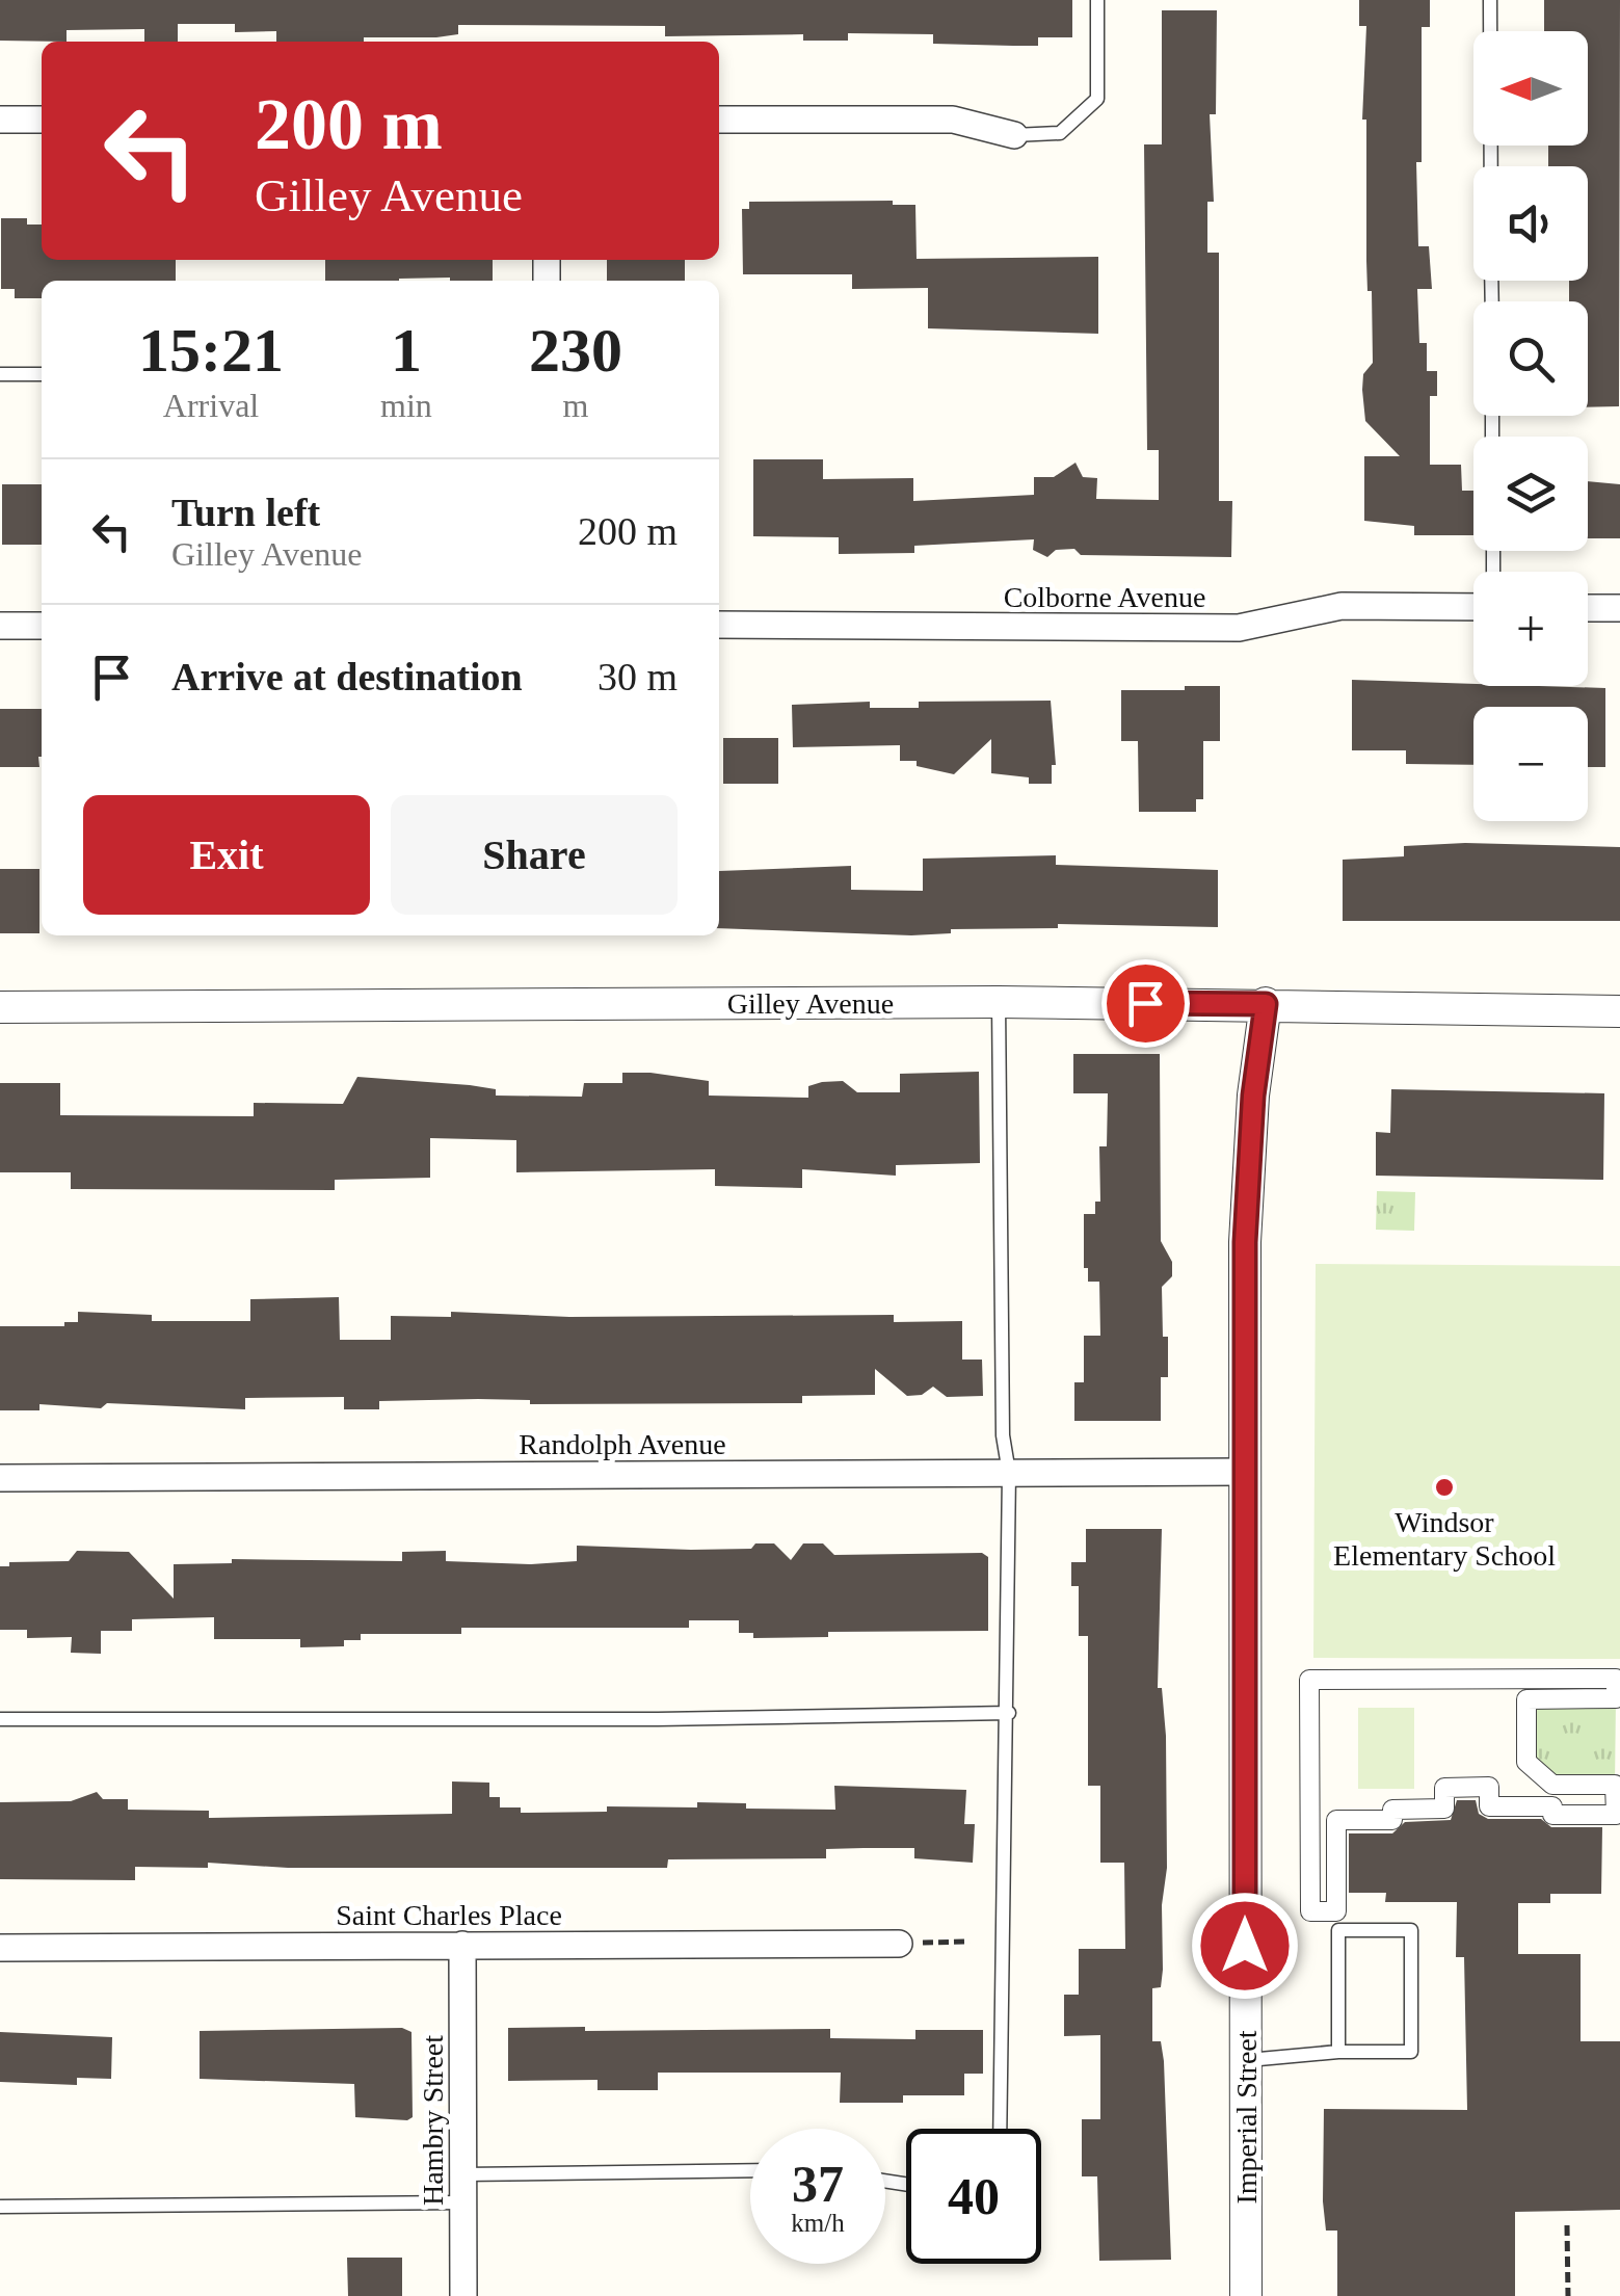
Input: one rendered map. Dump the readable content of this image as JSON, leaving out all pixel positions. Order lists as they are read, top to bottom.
{
  "streets": {
    "street": [
      "Colborne Avenue",
      "Gilley Avenue",
      "Randolph Avenue",
      "Saint Charles Place",
      "Imperial Street",
      "Hambry Street"
    ]
  },
  "crossings": [
    ["Gilley Avenue", "Imperial Street"],
    ["Randolph Avenue", "Imperial Street"],
    ["Saint Charles Place", "Hambry Street"]
  ],
  "places": ["Windsor Elementary School"],
  "north": "left",
  "page": {
    "map_buttons": ["+", "−"],
    "turn": ["200 m", "Gilley Avenue"],
    "eta": [
      "15:21",
      "Arrival",
      "1",
      "min",
      "230",
      "m"
    ],
    "list": [
      {
        "name": "Turn left",
        "note": "Gilley Avenue",
        "value": "200 m"
      },
      {
        "name": "Arrive at destination",
        "value": "30 m"
      }
    ],
    "buttons": ["Exit", "Share"],
    "speed": "37 km/h",
    "limit": "40"
  }
}
